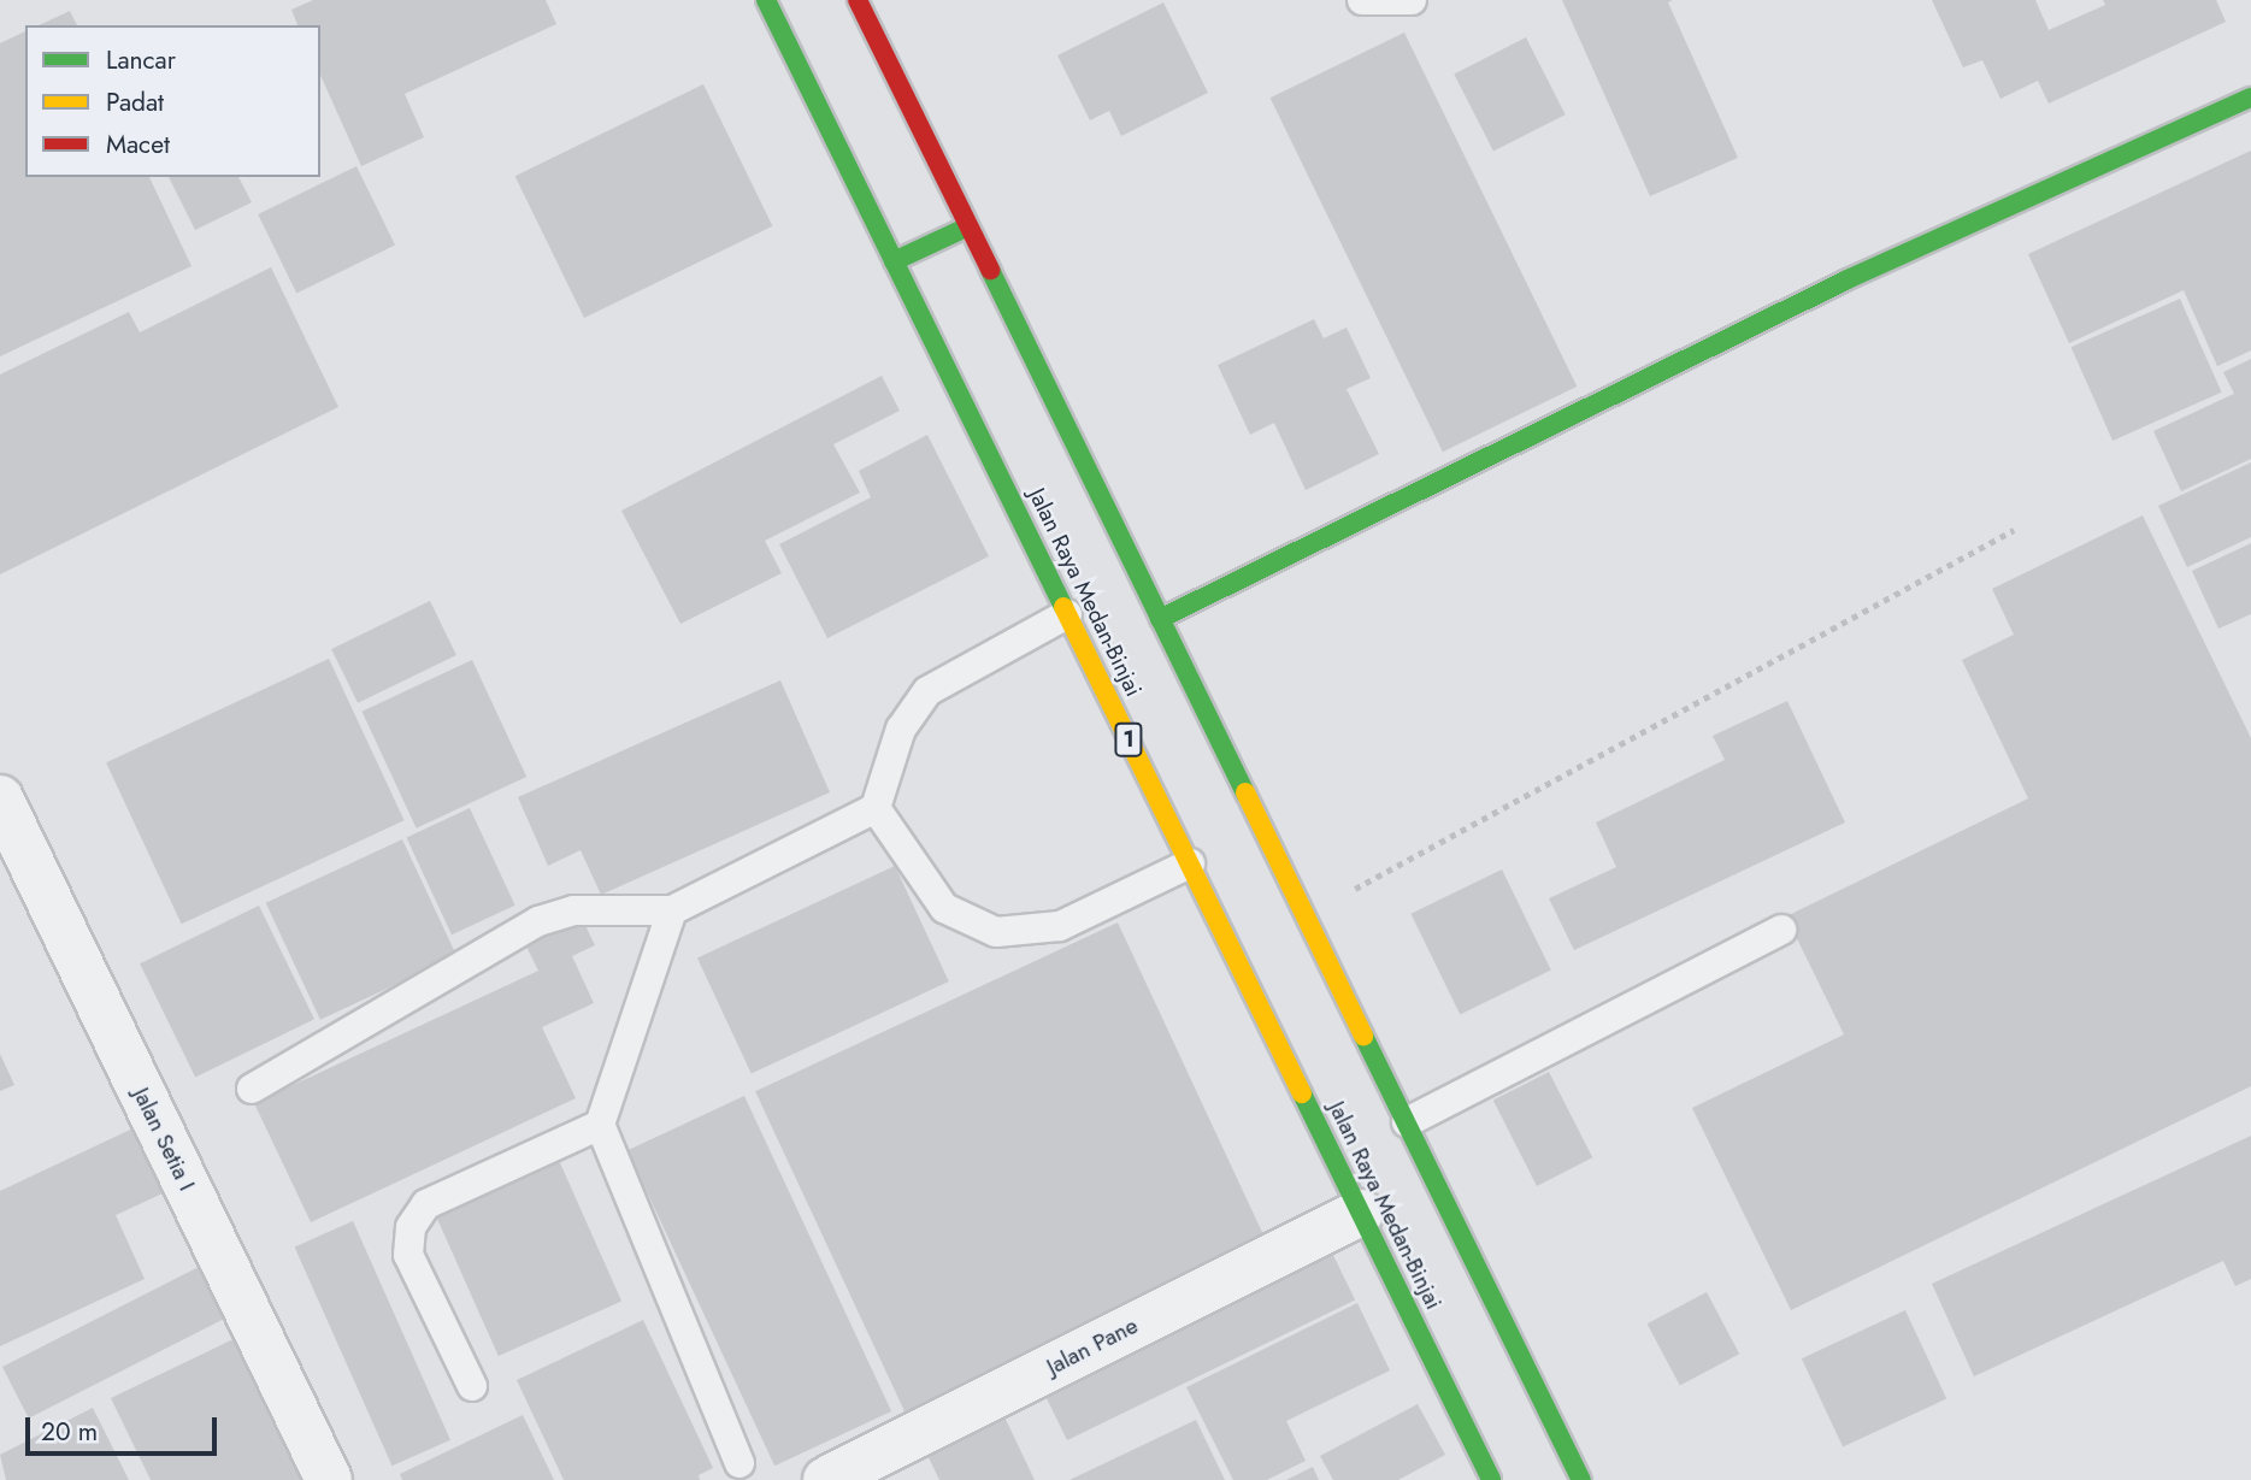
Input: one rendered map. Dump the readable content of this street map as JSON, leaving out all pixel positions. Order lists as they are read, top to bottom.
{
  "streets": {
    "main road": ["Jalan Raya Medan-Binjai", "1"],
    "street": ["Jalan Setia I", "Jalan Pane"]
  },
  "crossings": [
    ["Jalan Raya Medan-Binjai", "Jalan Pane"]
  ],
  "legend": ["Lancar", "Padat", "Macet"],
  "scale_bar": "20 m"
}
